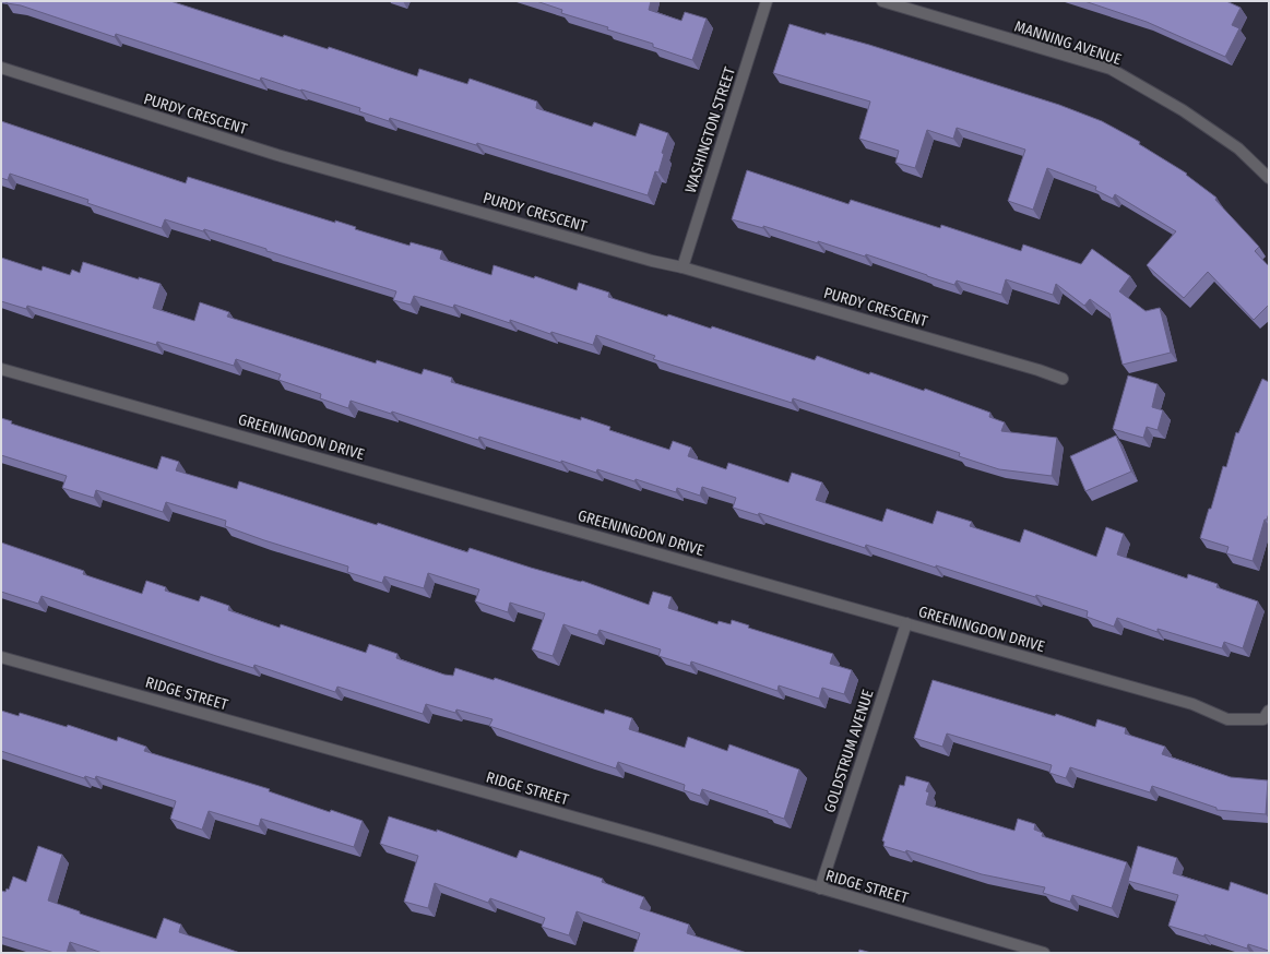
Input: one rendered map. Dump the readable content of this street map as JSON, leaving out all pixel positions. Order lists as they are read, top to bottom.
{
  "streets": {
    "street": [
      "MANNING AVENUE",
      "PURDY CRESCENT",
      "WASHINGTON STREET",
      "GREENINGDON DRIVE",
      "RIDGE STREET",
      "GOLDSTRUM AVENUE"
    ]
  },
  "crossings": [
    ["PURDY CRESCENT", "WASHINGTON STREET"],
    ["GREENINGDON DRIVE", "GOLDSTRUM AVENUE"],
    ["RIDGE STREET", "GOLDSTRUM AVENUE"]
  ]
}
